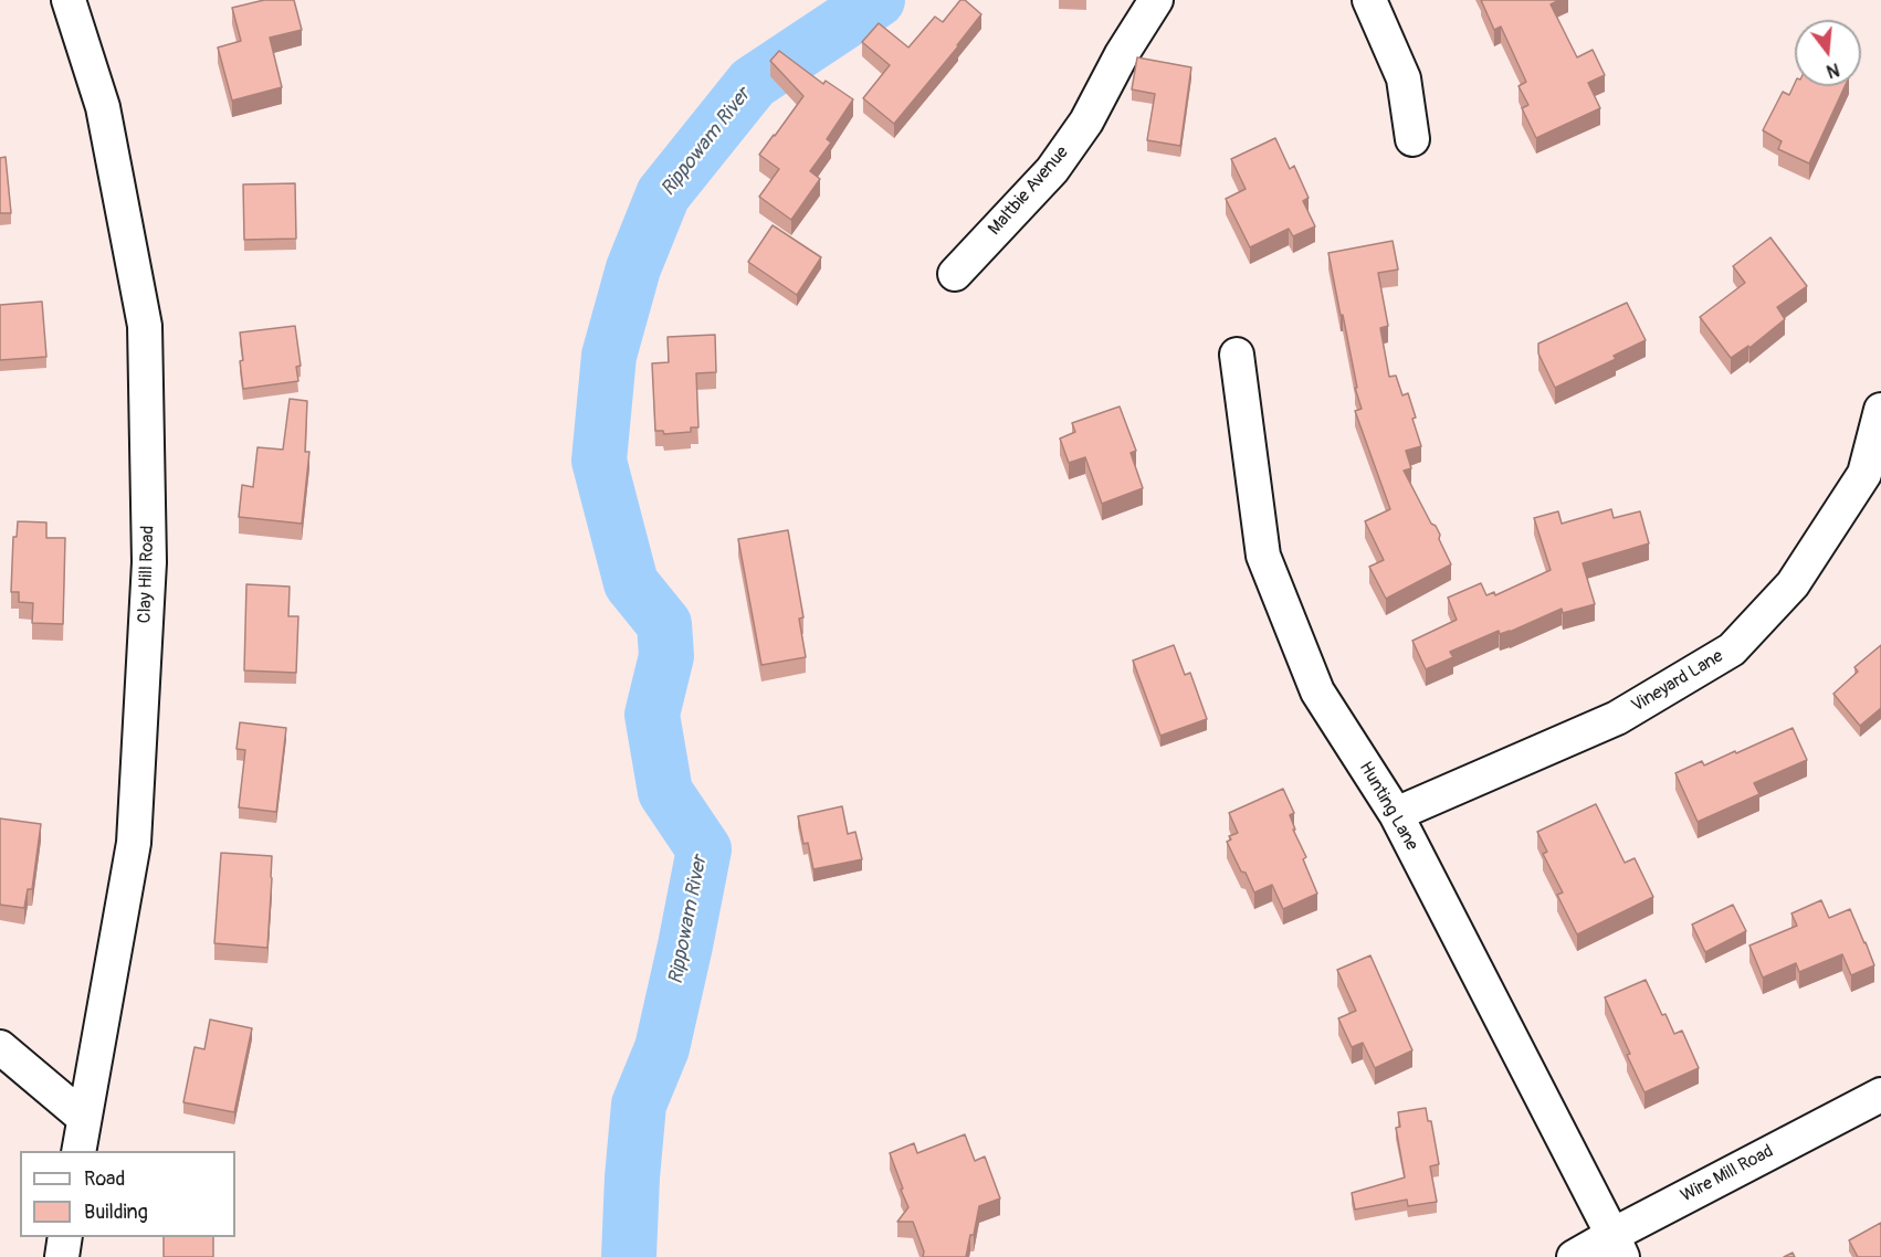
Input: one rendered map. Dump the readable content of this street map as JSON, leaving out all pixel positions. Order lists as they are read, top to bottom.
{
  "streets": {
    "street": [
      "Maltbie Avenue",
      "Clay Hill Road",
      "Vineyard Lane",
      "Hunting Lane",
      "Wire Mill Road"
    ]
  },
  "crossings": [
    ["Vineyard Lane", "Hunting Lane"],
    ["Hunting Lane", "Wire Mill Road"]
  ],
  "water": ["Rippowam River"],
  "legend": ["Road", "Building"],
  "north": "bottom"
}
